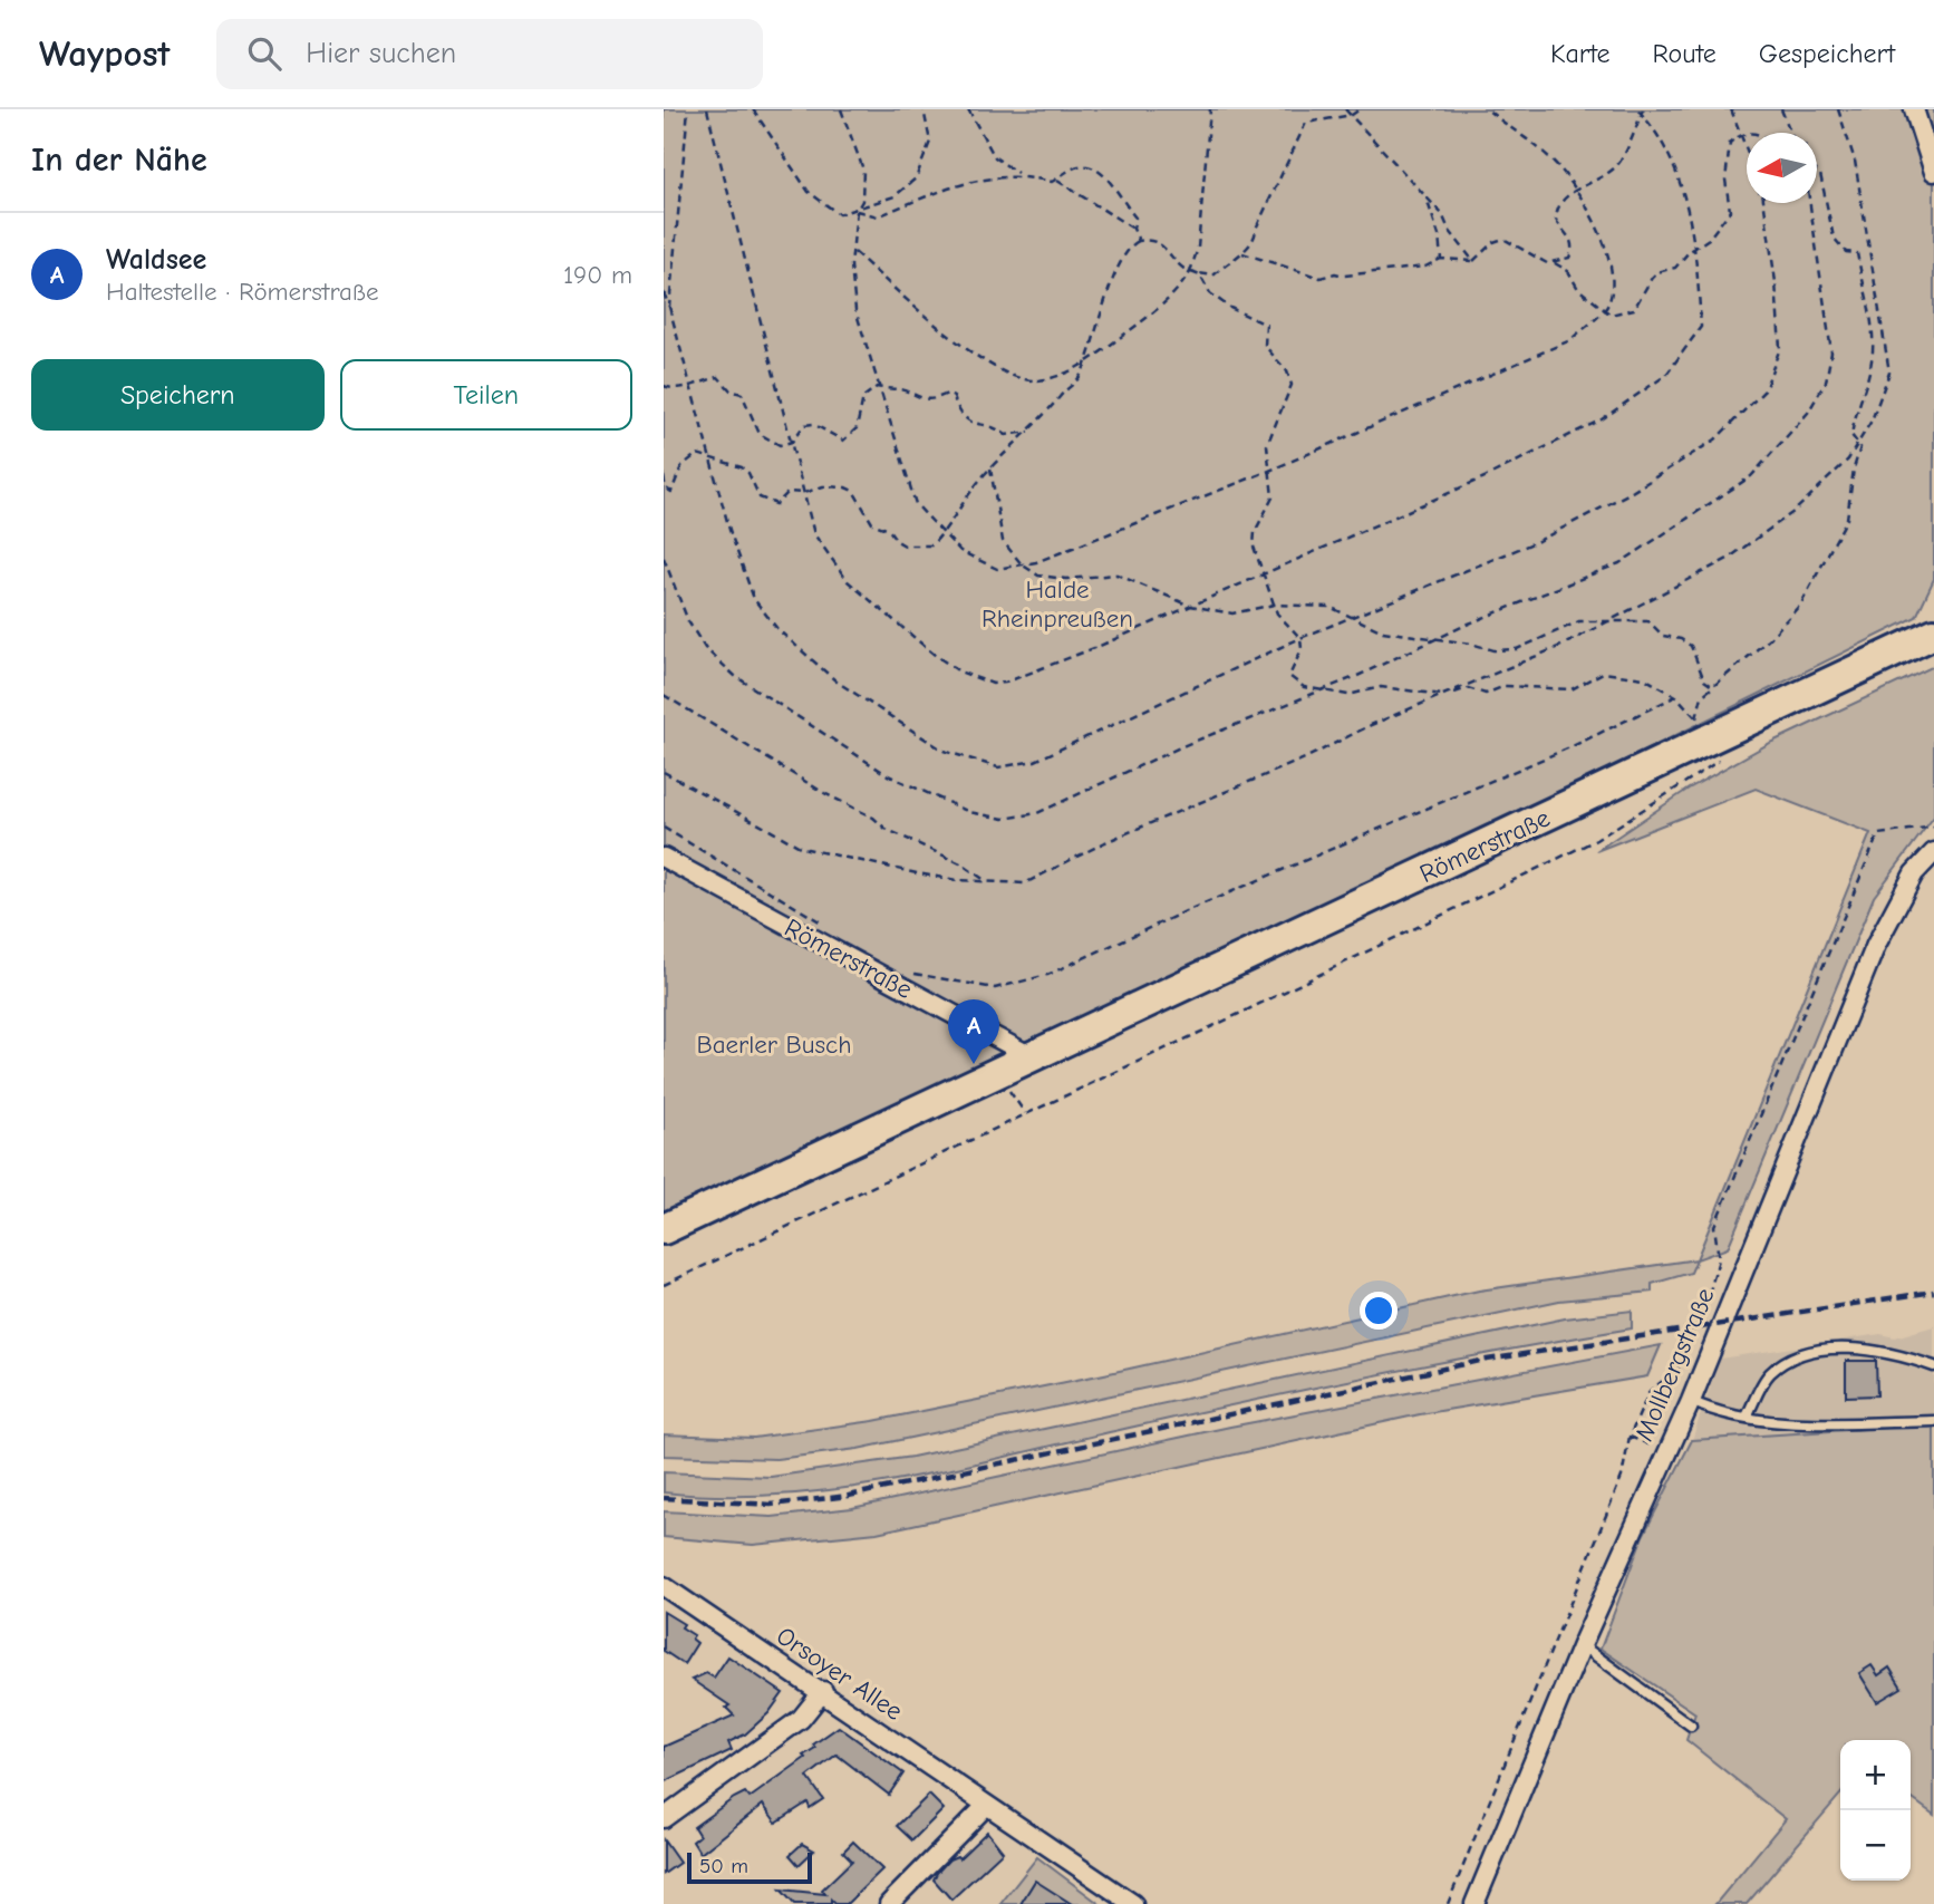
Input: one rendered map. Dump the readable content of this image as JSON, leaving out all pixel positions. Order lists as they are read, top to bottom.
{
  "streets": {
    "main road": ["Römerstraße"],
    "street": ["Mollbergstraße", "Orsoyer Allee"]
  },
  "parks": ["Halde Rheinpreußen", "Baerler Busch"],
  "scale_bar": "50 m",
  "north": "left",
  "page": {
    "header": "Waypost",
    "search": "Hier suchen",
    "nav": ["Karte", "Route", "Gespeichert"],
    "heading": "In der Nähe",
    "list": [
      {
        "mark": "A",
        "name": "Waldsee",
        "note": "Haltestelle · Römerstraße",
        "value": "190 m"
      }
    ],
    "buttons": ["Speichern", "Teilen"],
    "pins": "A",
    "map_buttons": ["+", "−"],
    "scale": "50 m"
  }
}
